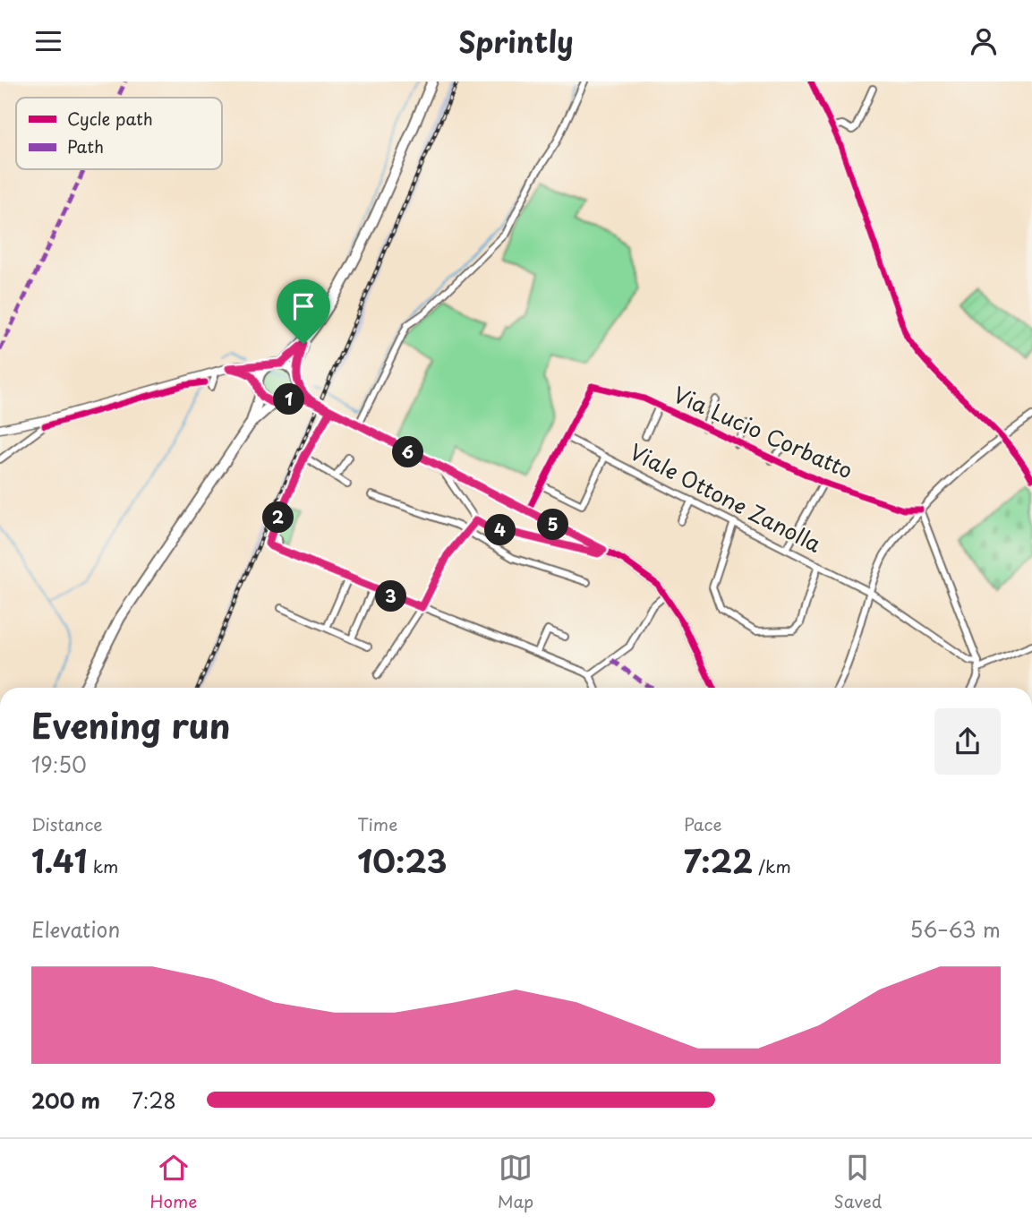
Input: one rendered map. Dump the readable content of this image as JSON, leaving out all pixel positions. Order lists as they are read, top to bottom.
{
  "streets": {
    "street": ["Via Lucio Corbatto", "Viale Ottone Zanolla"]
  },
  "crossings": [
    ["Via Lucio Corbatto", "Viale Ottone Zanolla"]
  ],
  "legend": ["Cycle path", "Path"],
  "page": {
    "header": "Sprintly",
    "pins": [
      "1",
      "6",
      "2",
      "5",
      "4",
      "3"
    ],
    "heading": ["Evening run", "19:50"],
    "stats": [
      ["Distance", "1.41 km"],
      ["Time", "10:23"],
      ["Pace", "7:22 /km"]
    ],
    "chart": ["Elevation", "56–63 m"],
    "list": [
      {
        "name": "200 m",
        "note": "7:28"
      }
    ],
    "tabs": ["Home", "Map", "Saved"]
  }
}
